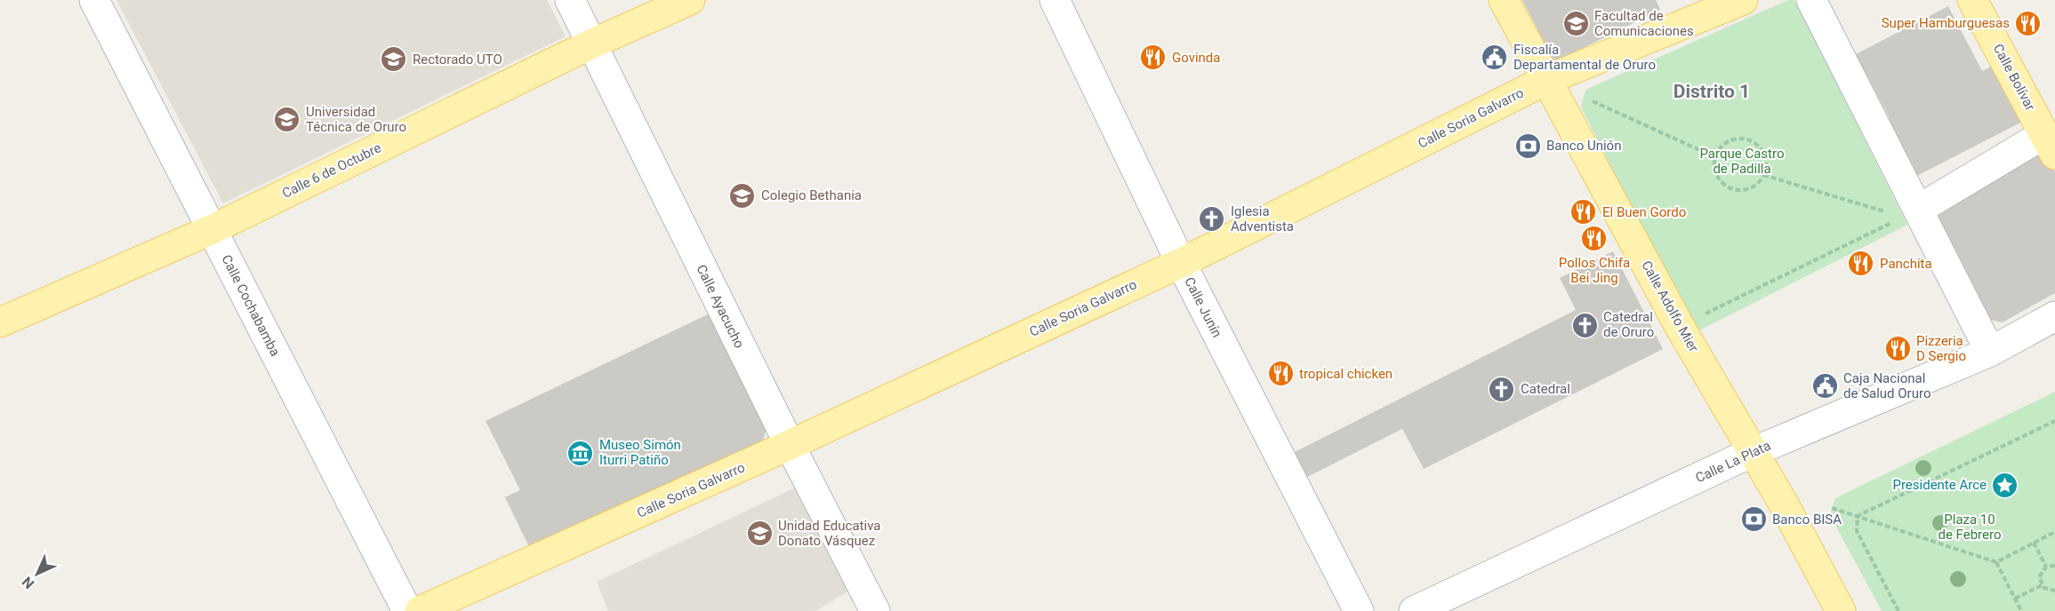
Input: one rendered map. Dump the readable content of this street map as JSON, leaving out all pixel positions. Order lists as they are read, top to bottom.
{
  "streets": {
    "main road": [
      "Calle Bolívar",
      "Calle Soria Galvarro",
      "Calle 6 de Octubre",
      "Calle Adolfo Mier"
    ],
    "street": [
      "Calle Cochabamba",
      "Calle Ayacucho",
      "Calle Junín",
      "Calle La Plata"
    ]
  },
  "crossings": [
    ["Calle Soria Galvarro", "Calle Ayacucho"],
    ["Calle Soria Galvarro", "Calle Adolfo Mier"],
    ["Calle Soria Galvarro", "Calle Junín"],
    ["Calle 6 de Octubre", "Calle Cochabamba"],
    ["Calle 6 de Octubre", "Calle Ayacucho"],
    ["Calle Adolfo Mier", "Calle La Plata"]
  ],
  "districts": ["Distrito 1"],
  "parks": ["Parque Castro de Padilla", "Plaza 10 de Febrero"],
  "places": {
    "restaurant": [
      "Super Hamburguesas",
      "Govinda",
      "El Buen Gordo",
      "Pollos Chifa Bei Jing",
      "Panchita",
      "Pizzeria D Sergio",
      "tropical chicken"
    ],
    "school or university": [
      "Facultad de Comunicaciones",
      "Rectorado UTO",
      "Universidad Técnica de Oruro",
      "Colegio Bethania",
      "Unidad Educativa Donato Vásquez"
    ],
    "public building": ["Fiscalía Departamental de Oruro", "Caja Nacional de Salud Oruro"],
    "bank": ["Banco Unión", "Banco BISA"],
    "church": ["Iglesia Adventista", "Catedral de Oruro", "Catedral"],
    "museum": ["Museo Simón Iturri Patiño"],
    "place": ["Presidente Arce"]
  },
  "north": "bottom left"
}
